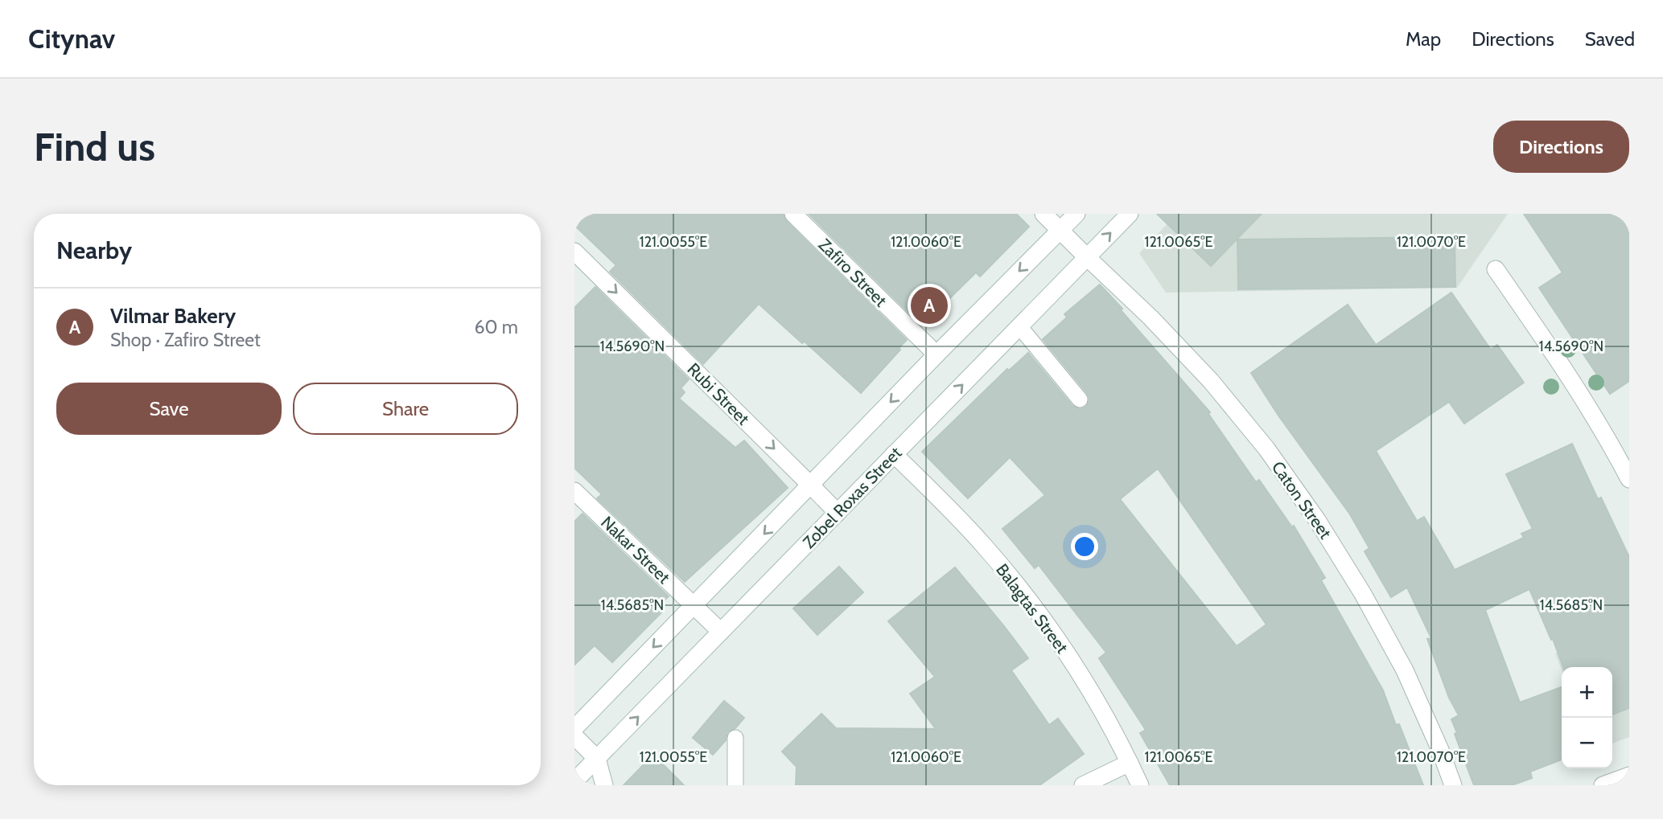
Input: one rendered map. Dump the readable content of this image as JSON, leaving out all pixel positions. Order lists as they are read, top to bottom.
{
  "streets": {
    "street": [
      "Zafiro Street",
      "Rubi Street",
      "Zobel Roxas Street",
      "Caton Street",
      "Nakar Street",
      "Balagtas Street"
    ]
  },
  "crossings": [
    ["Rubi Street", "Zobel Roxas Street"],
    ["Zobel Roxas Street", "Caton Street"],
    ["Zobel Roxas Street", "Nakar Street"],
    ["Zobel Roxas Street", "Balagtas Street"]
  ],
  "one_way": ["Rubi Street"],
  "page": {
    "header": "Citynav",
    "nav": ["Map", "Directions", "Saved"],
    "buttons": [
      "Directions",
      ["Save", "Share"]
    ],
    "title": "Find us",
    "heading": "Nearby",
    "pins": "A",
    "list": [
      {
        "mark": "A",
        "name": "Vilmar Bakery",
        "note": "Shop · Zafiro Street",
        "value": "60 m"
      }
    ],
    "map_buttons": ["+", "−"]
  },
  "coordinates": [
    "121.0055°E",
    "121.0060°E",
    "121.0065°E",
    "121.0070°E",
    "14.5690°N",
    "14.5685°N"
  ]
}
